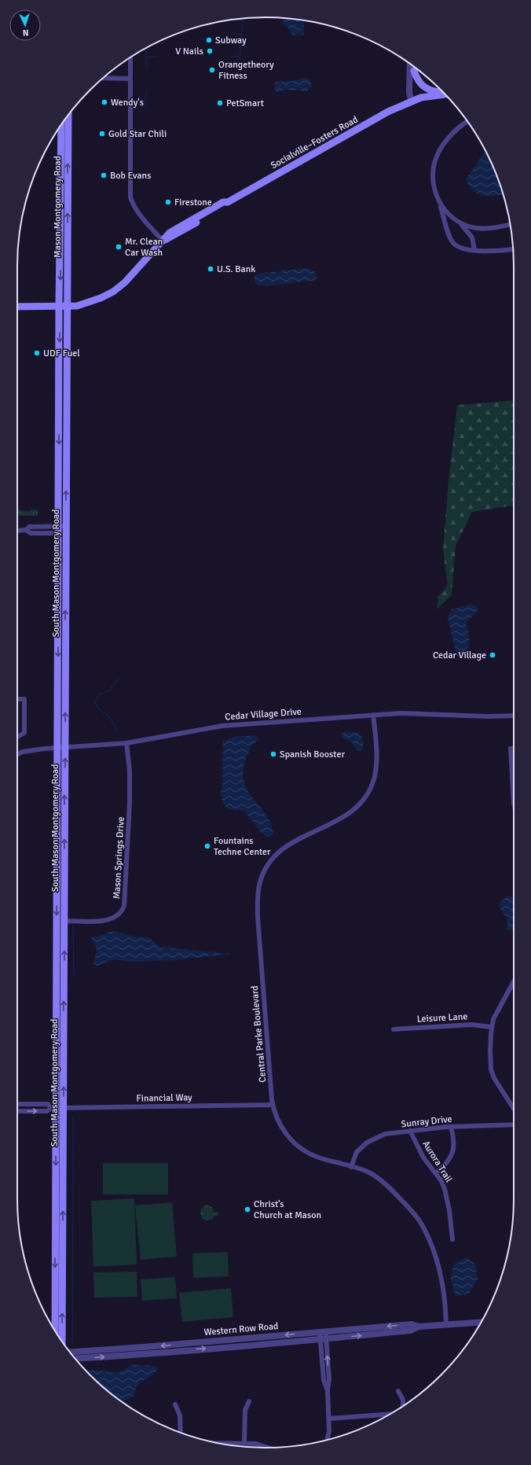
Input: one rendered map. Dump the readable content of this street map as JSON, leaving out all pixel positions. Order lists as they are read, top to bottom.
{
  "streets": {
    "main road": ["Socialville–Fosters Road", "Mason Montgomery Road", "South Mason Montgomery Road"],
    "street": [
      "Cedar Village Drive",
      "Mason Springs Drive",
      "Leisure Lane",
      "Central Parke Boulevard",
      "Financial Way",
      "Sunray Drive",
      "Aurora Trail",
      "Western Row Road"
    ]
  },
  "crossings": [
    ["Socialville–Fosters Road", "Mason Montgomery Road"],
    ["Socialville–Fosters Road", "South Mason Montgomery Road"],
    ["Mason Montgomery Road", "South Mason Montgomery Road"],
    ["South Mason Montgomery Road", "Cedar Village Drive"],
    ["South Mason Montgomery Road", "Mason Springs Drive"],
    ["South Mason Montgomery Road", "Financial Way"],
    ["Cedar Village Drive", "Mason Springs Drive"],
    ["Cedar Village Drive", "Central Parke Boulevard"],
    ["Central Parke Boulevard", "Financial Way"],
    ["Central Parke Boulevard", "Sunray Drive"],
    ["Central Parke Boulevard", "Western Row Road"],
    ["Sunray Drive", "Aurora Trail"]
  ],
  "places": [
    "Subway",
    "V Nails",
    "Orangetheory Fitness",
    "Wendy's",
    "PetSmart",
    "Gold Star Chili",
    "Bob Evans",
    "Firestone",
    "Mr. Clean Car Wash",
    "U.S. Bank",
    "UDF Fuel",
    "Cedar Village",
    "Spanish Booster",
    "Fountains Techne Center",
    "Christ’s Church at Mason"
  ],
  "north": "bottom"
}
